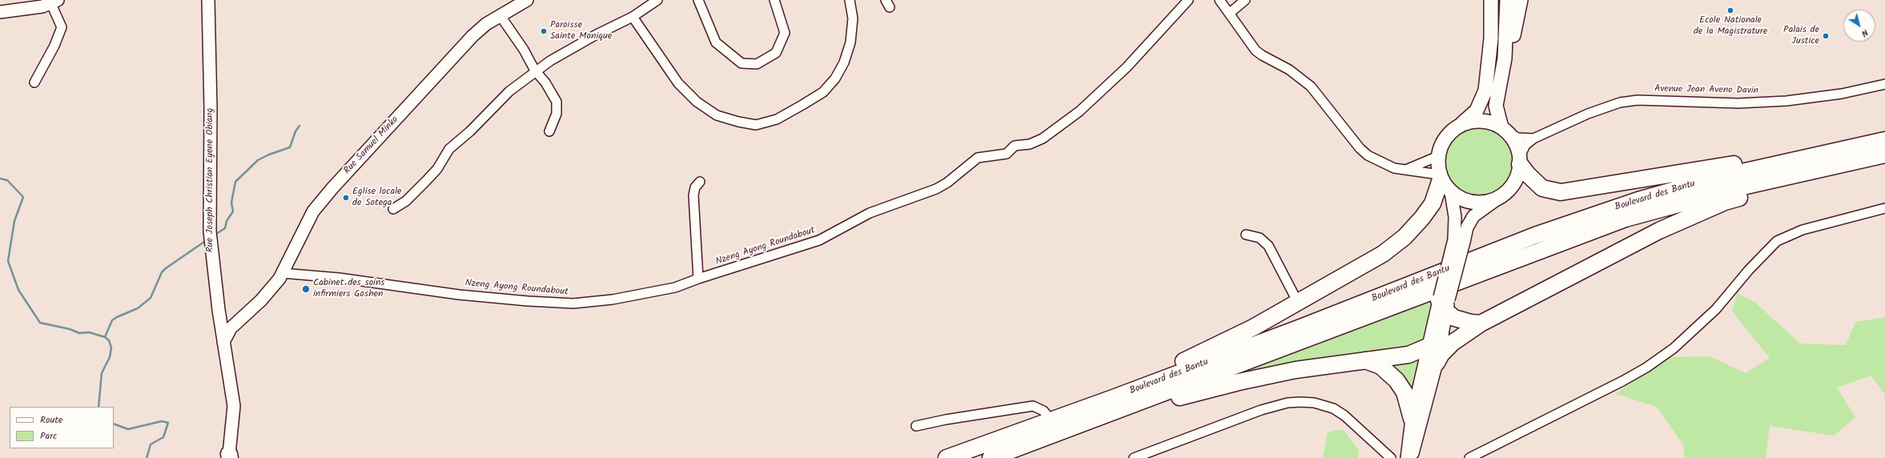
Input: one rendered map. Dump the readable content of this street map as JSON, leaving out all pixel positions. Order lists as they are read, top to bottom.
{
  "streets": {
    "highway": ["Boulevard des Bantu"],
    "street": [
      "Avenue Jean Aveno Davin",
      "Rue Samuel Minko",
      "Rue Joseph Christian Eyene Obiang",
      "Nzeng Ayong Roundabout"
    ]
  },
  "crossings": [
    ["Rue Samuel Minko", "Rue Joseph Christian Eyene Obiang"],
    ["Rue Samuel Minko", "Nzeng Ayong Roundabout"]
  ],
  "places": [
    "Ecole Nationale de la Magistrature",
    "Paroisse Sainte Monique",
    "Palais de Justice",
    "Eglise locale de Sotega",
    "Cabinet des soins infirmiers Goshen"
  ],
  "legend": ["Route", "Parc"],
  "north": "bottom right"
}
